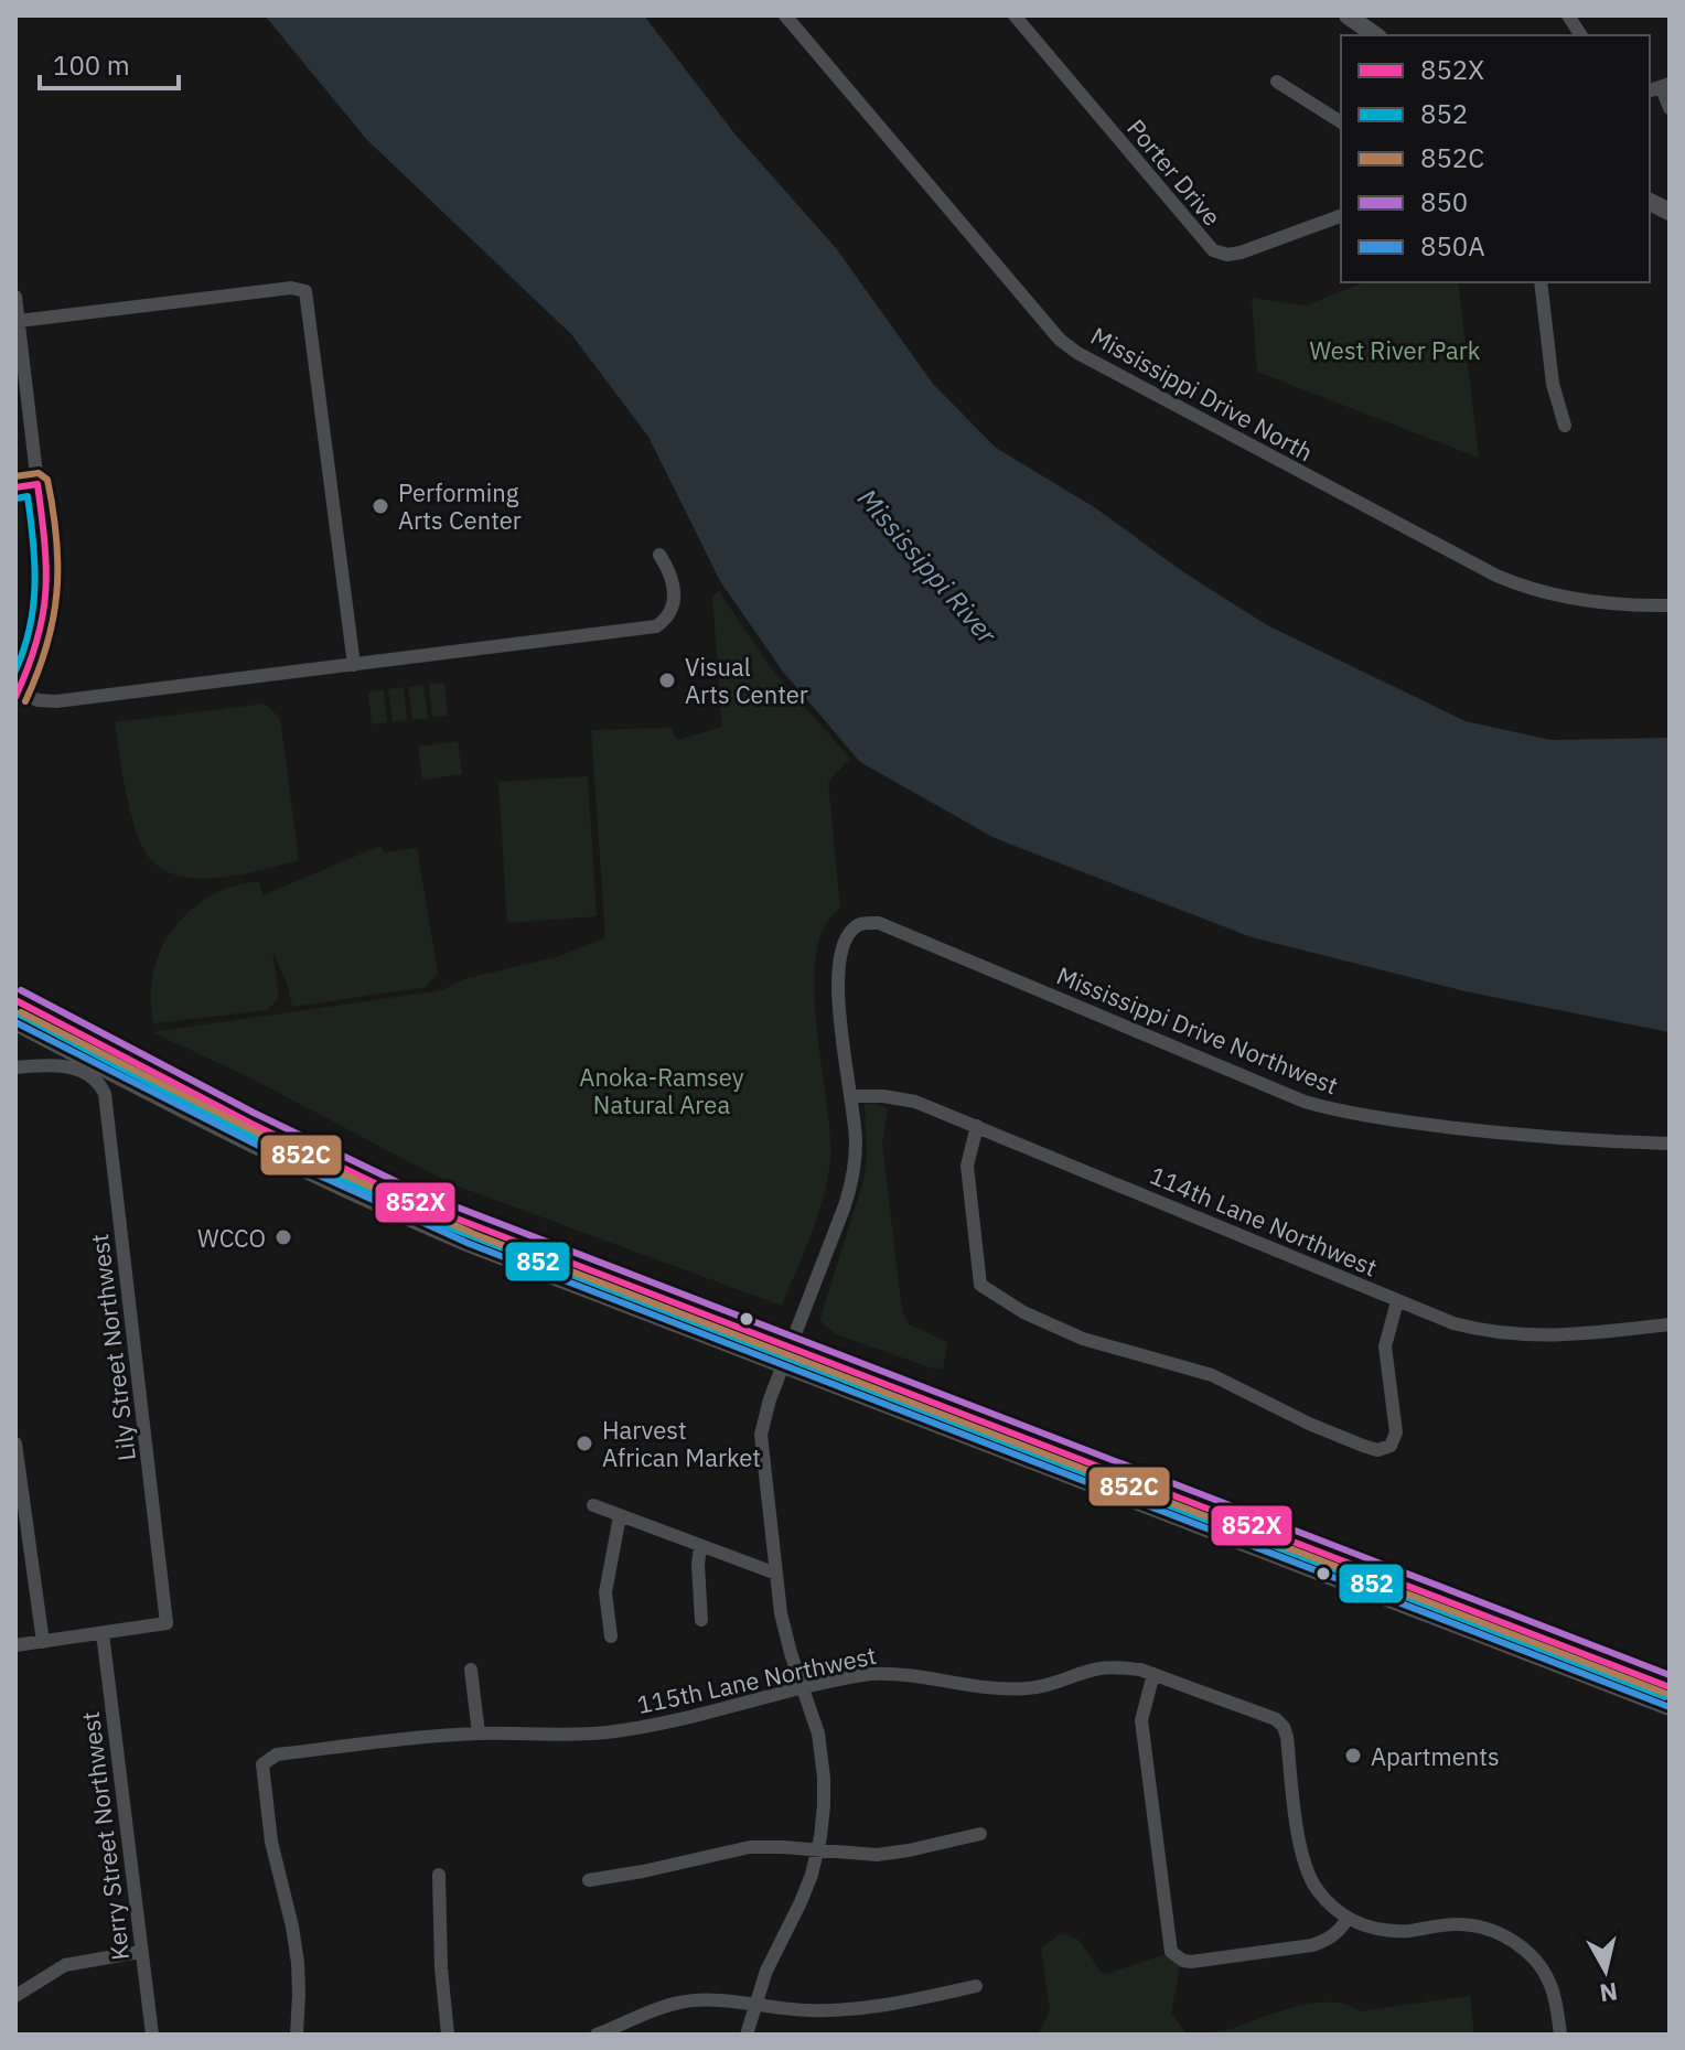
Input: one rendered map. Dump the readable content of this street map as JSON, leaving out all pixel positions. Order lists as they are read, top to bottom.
{
  "streets": {
    "street": [
      "Porter Drive",
      "Mississippi Drive North",
      "Mississippi Drive Northwest",
      "114th Lane Northwest",
      "Lily Street Northwest",
      "115th Lane Northwest",
      "Kerry Street Northwest"
    ]
  },
  "crossings": [
    ["Mississippi Drive Northwest", "114th Lane Northwest"],
    ["Lily Street Northwest", "Kerry Street Northwest"]
  ],
  "water": ["Mississippi River"],
  "parks": ["West River Park", "Anoka-Ramsey Natural Area"],
  "places": [
    "Performing Arts Center",
    "Visual Arts Center",
    "WCCO",
    "Harvest African Market",
    "Apartments"
  ],
  "lines": [
    "transit line 852C",
    "transit line 852X",
    "transit line 852",
    "transit line 850",
    "transit line 850A"
  ],
  "legend": [
    "852X",
    "852",
    "852C",
    "850",
    "850A"
  ],
  "scale_bar": "100 m",
  "north": "bottom"
}
